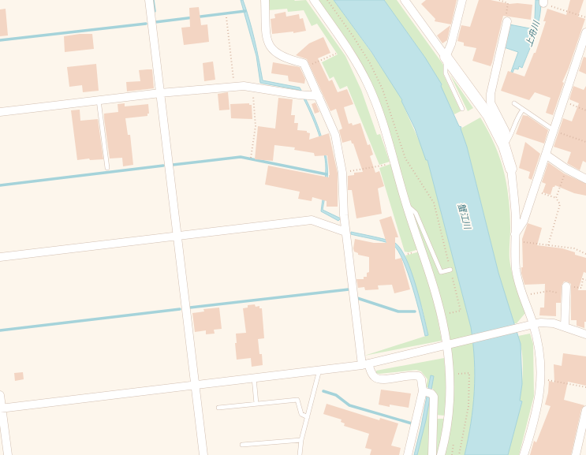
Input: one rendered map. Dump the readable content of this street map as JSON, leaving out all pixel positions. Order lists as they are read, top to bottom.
{
  "water": ["上舟川", "蟹江川"]
}
